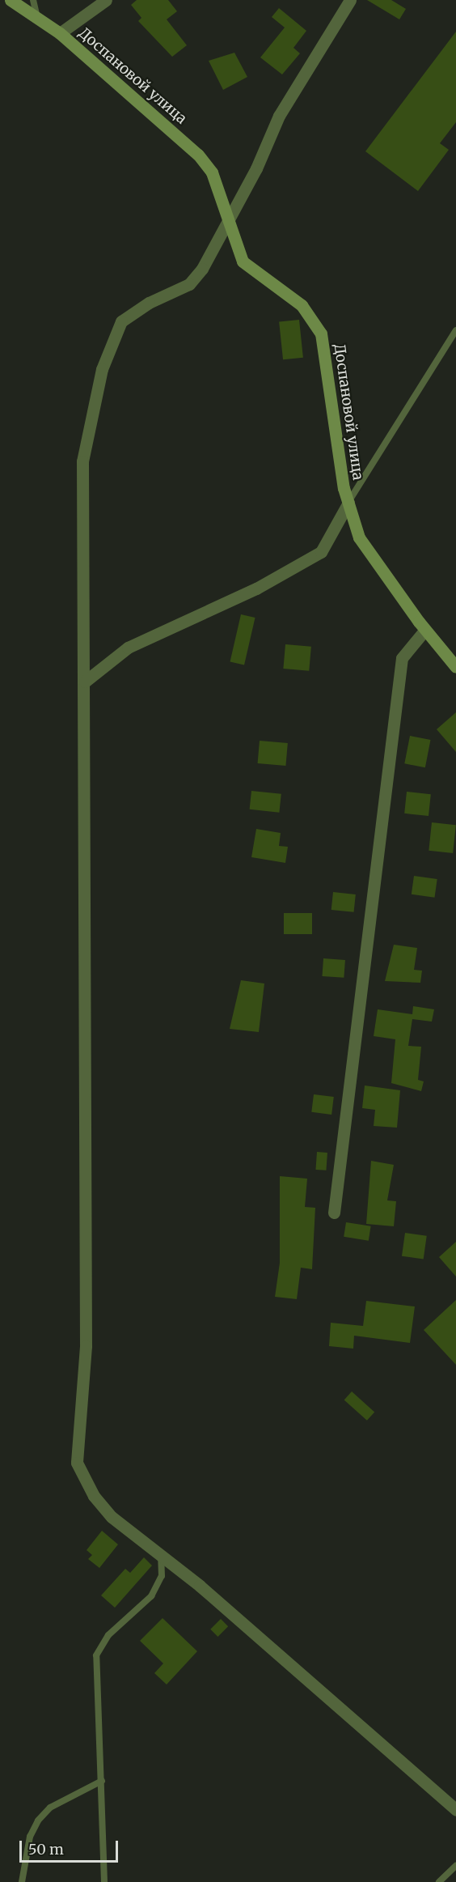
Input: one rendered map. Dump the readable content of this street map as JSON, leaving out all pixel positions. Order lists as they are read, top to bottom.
{
  "streets": {
    "street": ["Доспановой улица"]
  },
  "scale_bar": "50 m"
}
